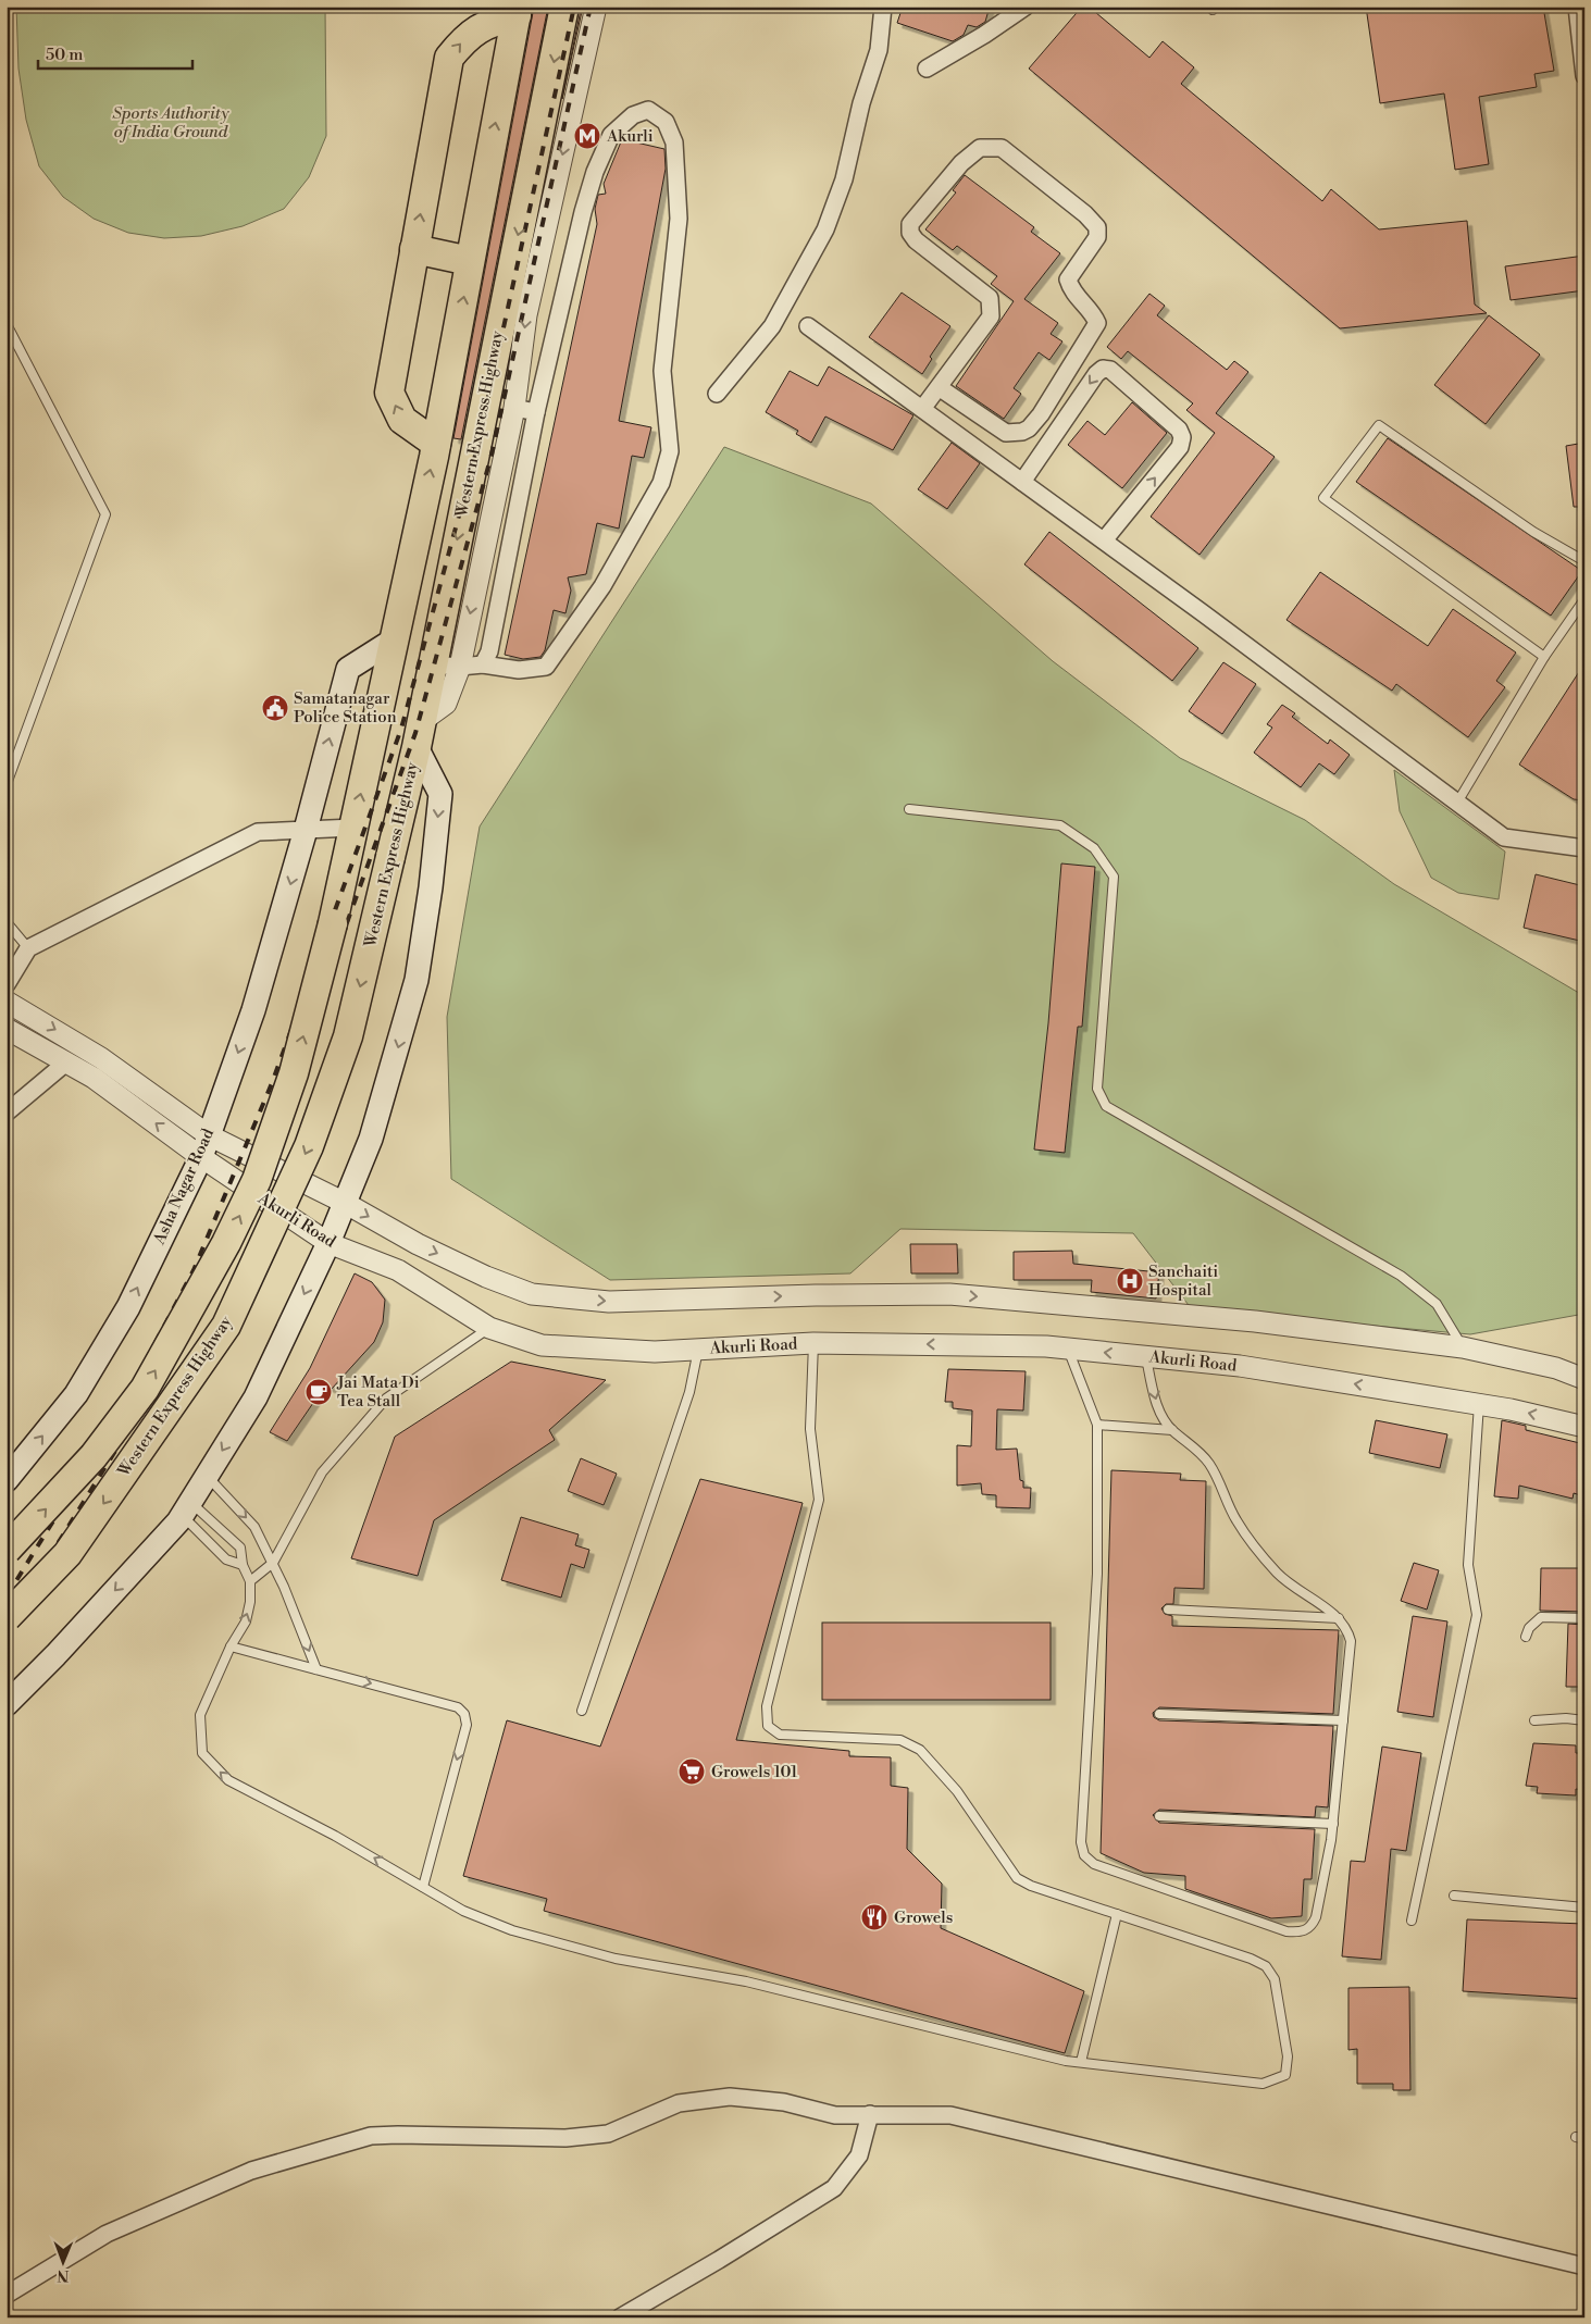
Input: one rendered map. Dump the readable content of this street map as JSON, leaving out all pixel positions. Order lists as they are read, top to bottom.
{
  "streets": {
    "highway": ["Western Express Highway"],
    "main road": ["Asha Nagar Road"],
    "street": ["Akurli Road"]
  },
  "crossings": [
    ["Western Express Highway", "Asha Nagar Road"],
    ["Asha Nagar Road", "Akurli Road"]
  ],
  "parks": ["Sports Authority of India Ground"],
  "places": {
    "metro station": ["Akurli"],
    "public building": ["Samatanagar Police Station"],
    "hospital": ["Sanchaiti Hospital"],
    "cafe": ["Jai Mata Di Tea Stall"],
    "supermarket": ["Growels 101"],
    "restaurant": ["Growels"]
  },
  "scale_bar": "50 m",
  "north": "bottom"
}
